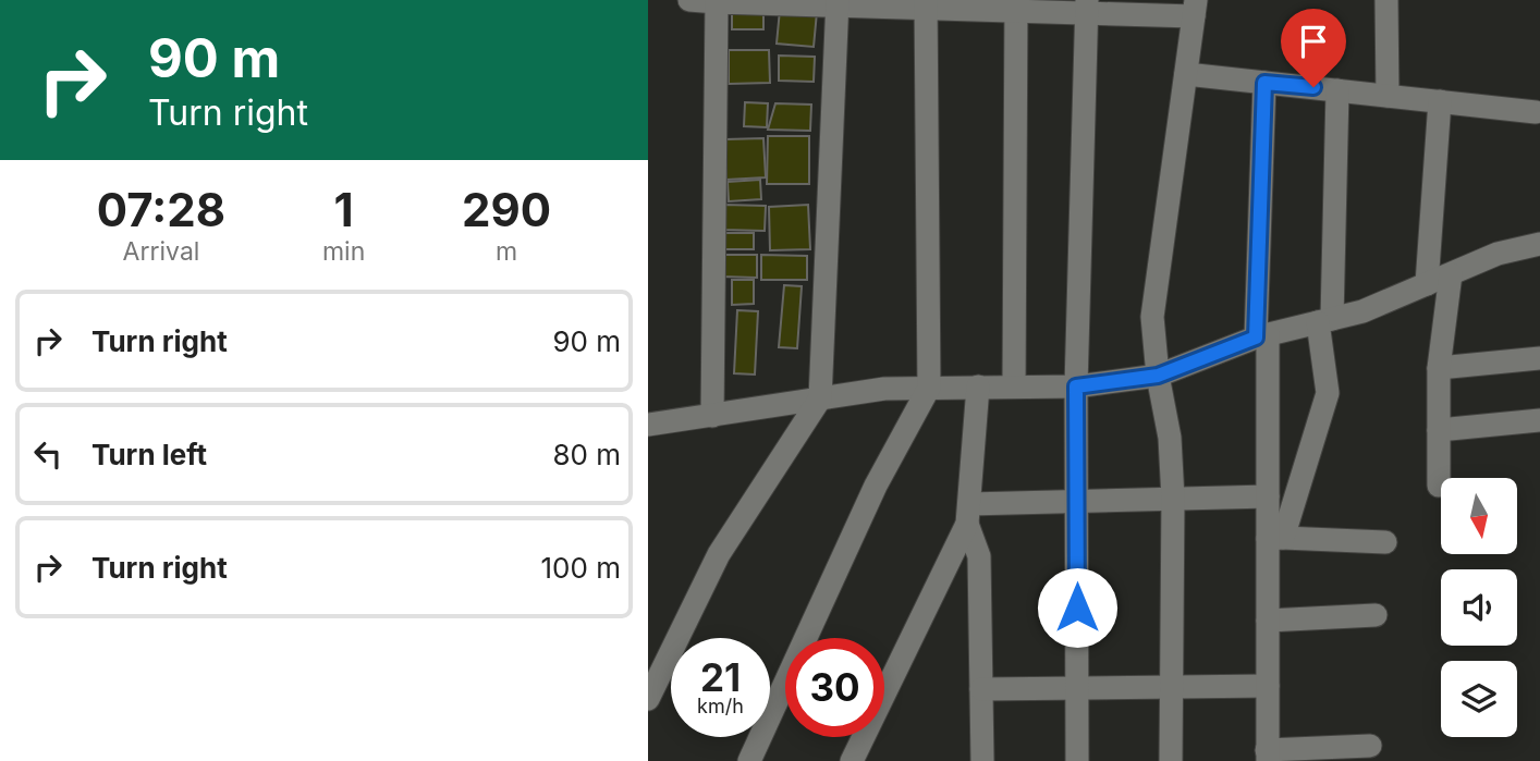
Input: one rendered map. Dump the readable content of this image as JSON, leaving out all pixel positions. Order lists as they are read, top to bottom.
{
  "north": "bottom",
  "page": {
    "turn": ["90 m", "Turn right"],
    "eta": [
      "07:28",
      "Arrival",
      "1",
      "min",
      "290",
      "m"
    ],
    "list": [
      {
        "name": "Turn right",
        "value": "90 m"
      },
      {
        "name": "Turn left",
        "value": "80 m"
      },
      {
        "name": "Turn right",
        "value": "100 m"
      }
    ],
    "speed": "21 km/h",
    "limit": "30"
  }
}
